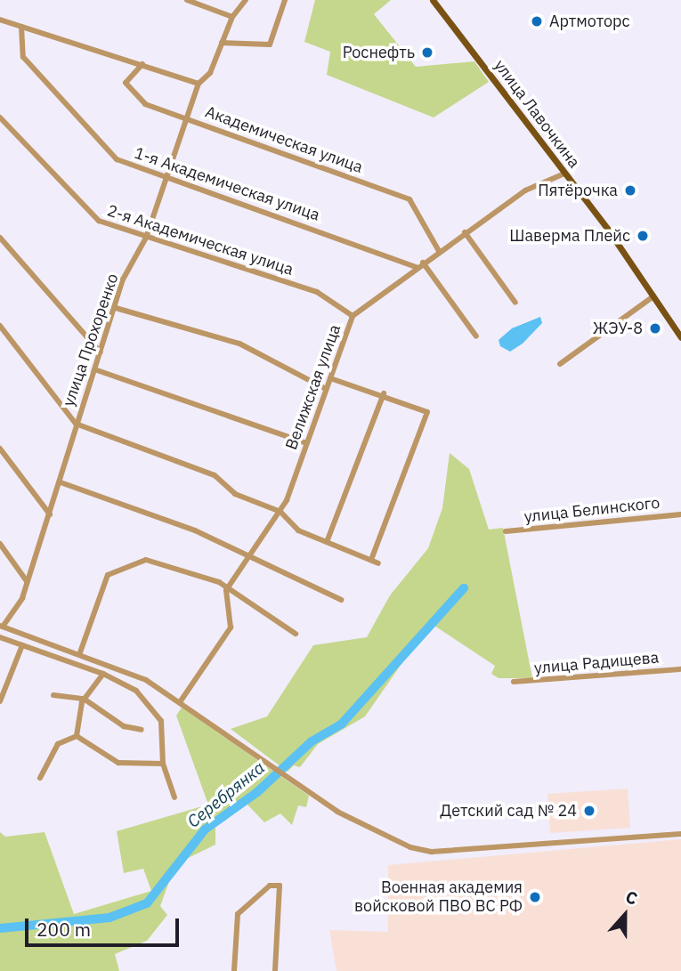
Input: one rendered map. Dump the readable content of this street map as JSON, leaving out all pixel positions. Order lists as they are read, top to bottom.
{
  "streets": {
    "main road": ["улица Лавочкина"],
    "street": [
      "Академическая улица",
      "1-я Академическая улица",
      "2-я Академическая улица",
      "улица Прохоренко",
      "Велижская улица",
      "улица Белинского",
      "улица Радищева"
    ]
  },
  "crossings": [
    ["улица Лавочкина", "Велижская улица"],
    ["Академическая улица", "1-я Академическая улица"],
    ["Академическая улица", "улица Прохоренко"],
    ["Академическая улица", "Велижская улица"],
    ["1-я Академическая улица", "улица Прохоренко"],
    ["1-я Академическая улица", "Велижская улица"],
    ["2-я Академическая улица", "улица Прохоренко"],
    ["2-я Академическая улица", "Велижская улица"]
  ],
  "water": ["Серебрянка"],
  "places": [
    "Артмоторс",
    "Роснефть",
    "Пятёрочка",
    "Шаверма Плейс",
    "ЖЭУ-8",
    "Детский сад № 24",
    "Военная академия войсковой ПВО ВС РФ"
  ],
  "scale_bar": "200 m",
  "north": "top"
}
